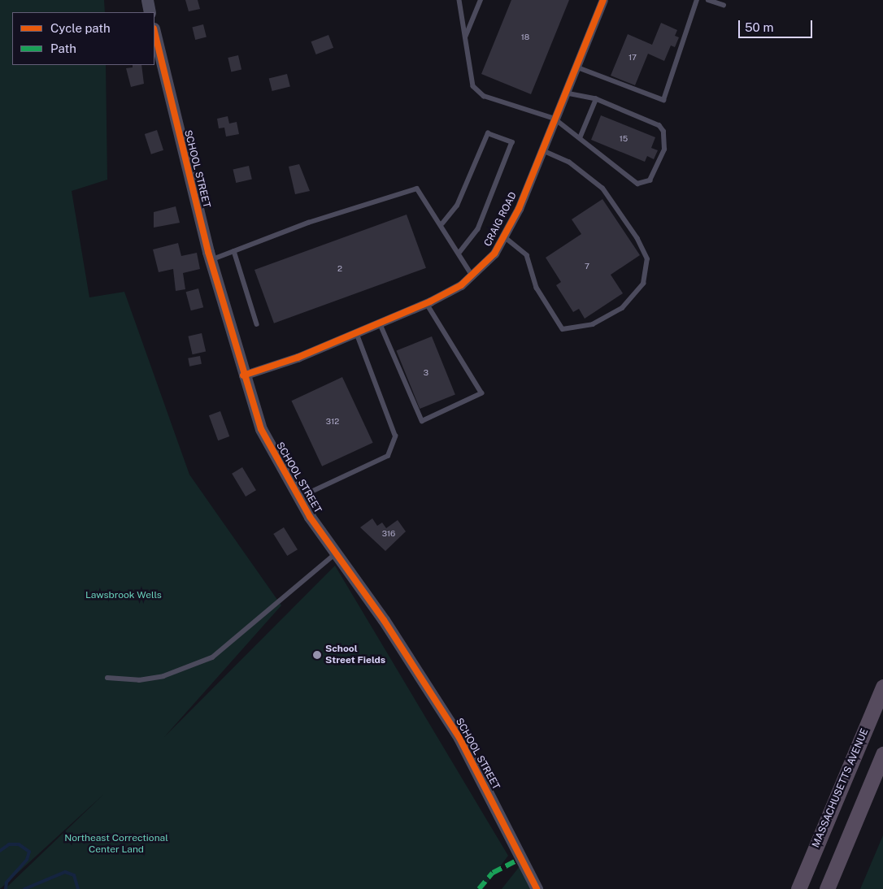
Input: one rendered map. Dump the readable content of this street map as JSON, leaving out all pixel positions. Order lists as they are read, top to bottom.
{
  "streets": {
    "highway": ["MASSACHUSETTS AVENUE"],
    "street": ["SCHOOL STREET", "CRAIG ROAD"]
  },
  "crossings": [
    ["SCHOOL STREET", "CRAIG ROAD"]
  ],
  "parks": ["Lawsbrook Wells", "Northeast Correctional Center Land"],
  "places": ["School Street Fields"],
  "house_numbers": [
    "18",
    "17",
    "15",
    "7",
    "2",
    "3",
    "312",
    "316"
  ],
  "legend": ["Cycle path", "Path"],
  "scale_bar": "50 m"
}
